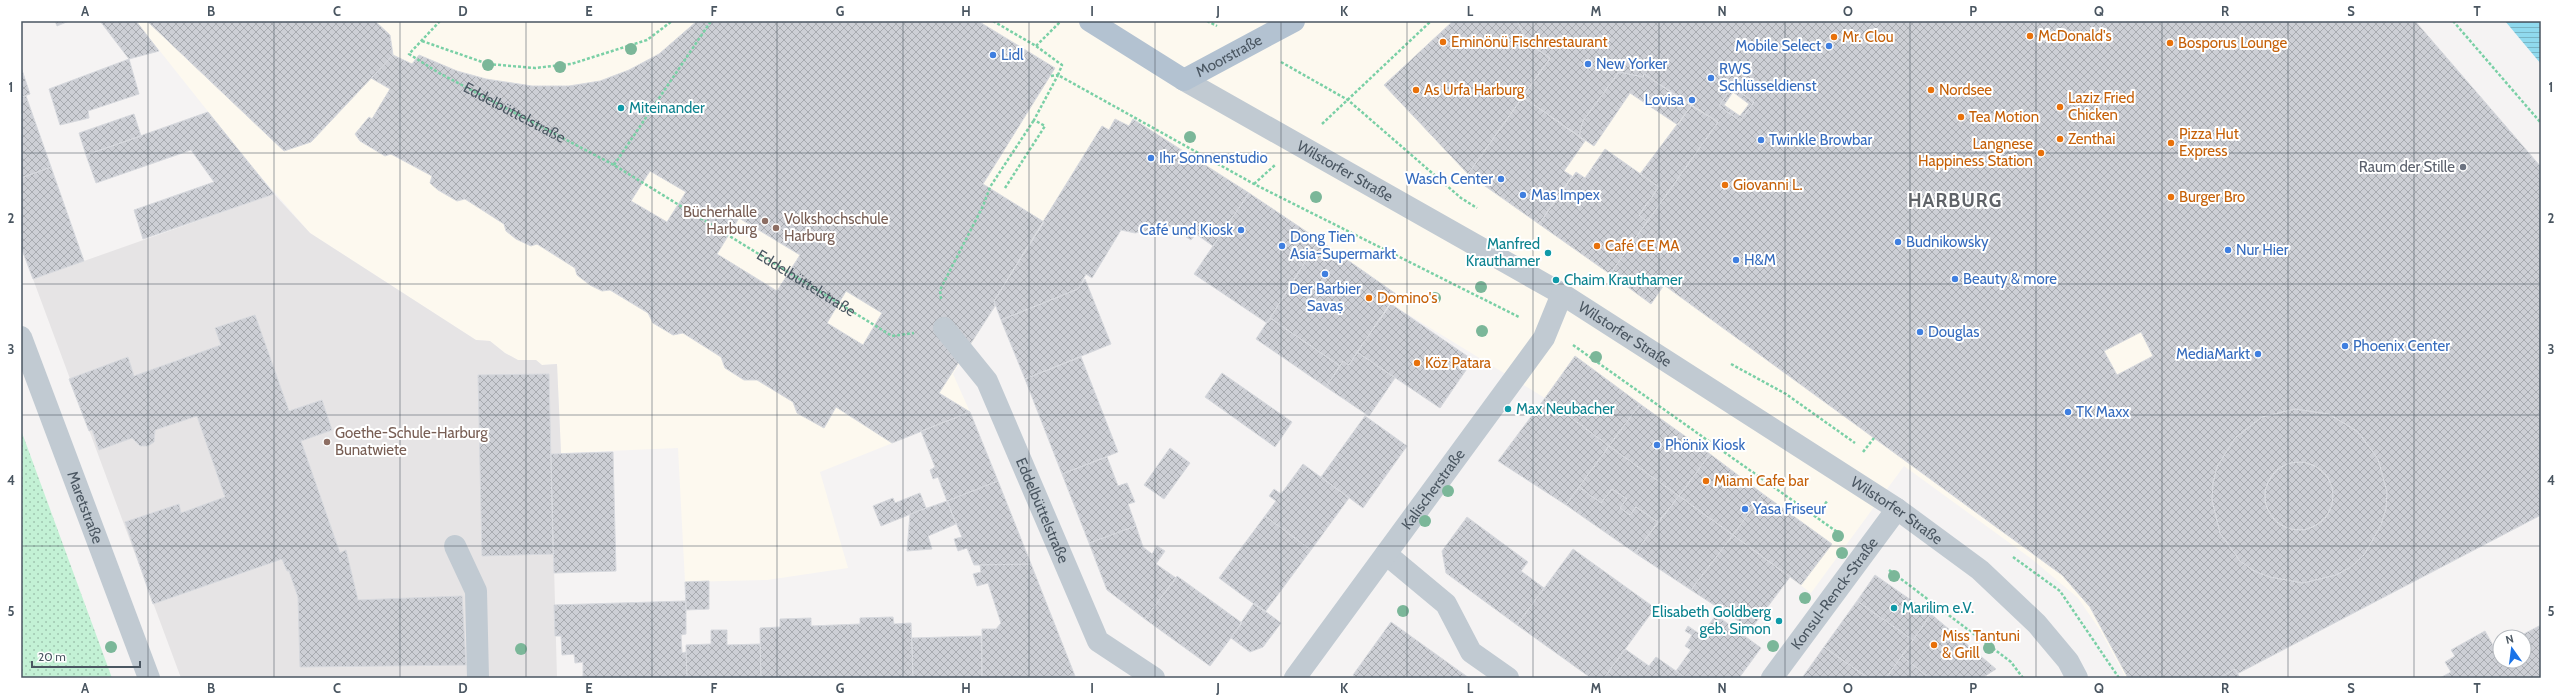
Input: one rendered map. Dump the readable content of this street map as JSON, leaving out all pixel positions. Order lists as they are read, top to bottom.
{
  "streets": {
    "main road": ["Moorstraße", "Wilstorfer Straße"],
    "street": [
      "Eddelbüttelstraße",
      "Kalischerstraße",
      "Maretstraße",
      "Konsul-Renck-Straße"
    ]
  },
  "crossings": [
    ["Moorstraße", "Wilstorfer Straße"],
    ["Wilstorfer Straße", "Kalischerstraße"],
    ["Wilstorfer Straße", "Konsul-Renck-Straße"]
  ],
  "districts": ["HARBURG"],
  "places": [
    "McDonald's",
    "Mr. Clou",
    "Eminönü Fischrestaurant",
    "Bosporus Lounge",
    "Mobile Select",
    "Lidl",
    "New Yorker",
    "RWS Schlüsseldienst",
    "As Urfa Harburg",
    "Nordsee",
    "Lovisa",
    "Laziz Fried Chicken",
    "Miteinander",
    "Tea Motion",
    "Zenthai",
    "Twinkle Browbar",
    "Pizza Hut Express",
    "Langnese Happiness Station",
    "Ihr Sonnenstudio",
    "Raum der Stille",
    "Wasch Center",
    "Giovanni L.",
    "Mas Impex",
    "Burger Bro",
    "Bücherhalle Harburg",
    "Volkshochschule Harburg",
    "Café und Kiosk",
    "Budnikowsky",
    "Dong Tien Asia-Supermarkt",
    "Café CE MA",
    "Nur Hier",
    "Manfred Krauthamer",
    "H&M",
    "Der Barbier Savaṣ",
    "Beauty & more",
    "Chaim Krauthamer",
    "Domino's",
    "Douglas",
    "Phoenix Center",
    "MediaMarkt",
    "Köz Patara",
    "Max Neubacher",
    "TK Maxx",
    "Goethe-Schule-Harburg Bunatwiete",
    "Phönix Kiosk",
    "Miami Cafe bar",
    "Yasa Friseur",
    "Marilim e.V.",
    "Elisabeth Goldberg geb. Simon",
    "Miss Tantuni & Grill"
  ],
  "scale_bar": "20 m",
  "north": "top",
  "grid": {
    "columns": [
      "A",
      "B",
      "C",
      "D",
      "E",
      "F",
      "G",
      "H",
      "I",
      "J",
      "K",
      "L",
      "M",
      "N",
      "O",
      "P",
      "Q",
      "R",
      "S",
      "T"
    ],
    "rows": [
      "1",
      "2",
      "3",
      "4",
      "5"
    ]
  }
}
